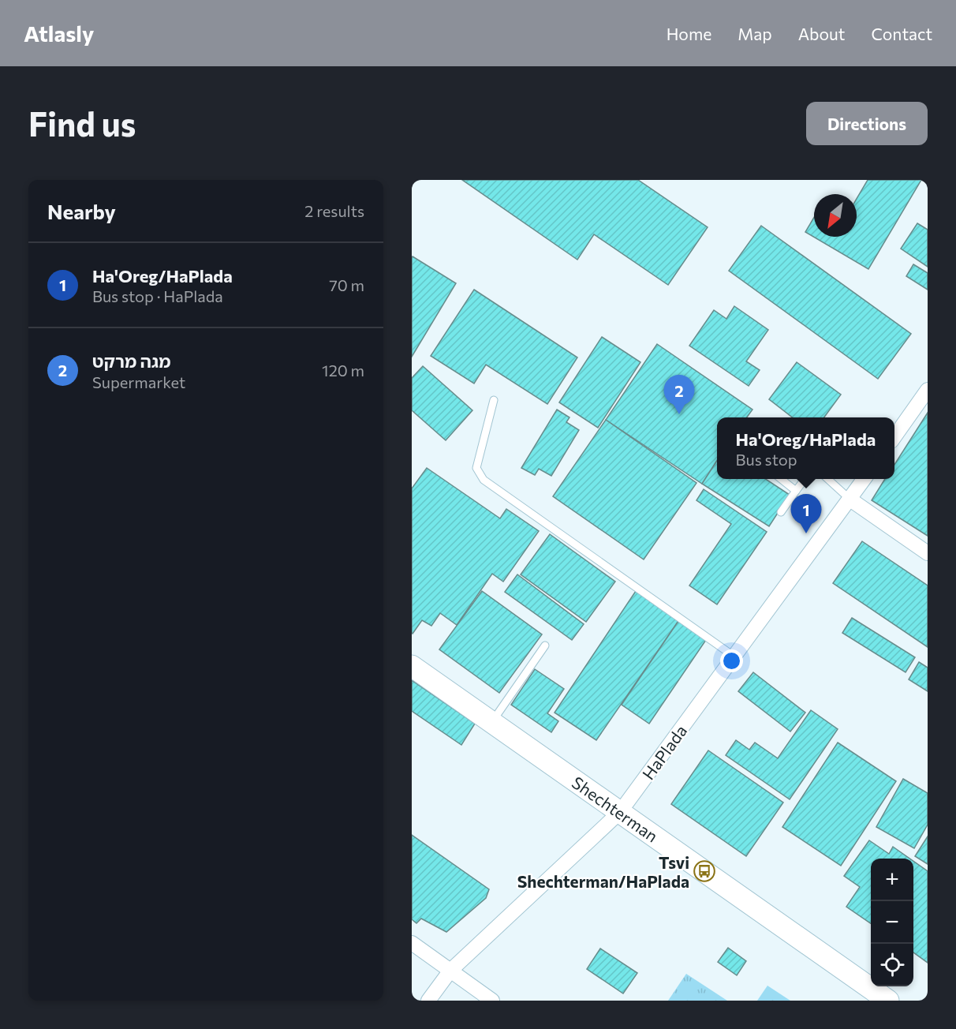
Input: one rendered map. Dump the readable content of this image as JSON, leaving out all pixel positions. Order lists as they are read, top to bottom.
{
  "streets": {
    "street": ["HaPlada", "Shechterman"]
  },
  "crossings": [
    ["HaPlada", "Shechterman"]
  ],
  "places": {
    "bus stop": ["Tsvi Shechterman/HaPlada"]
  },
  "north": "bottom left",
  "page": {
    "header": "Atlasly",
    "nav": [
      "Home",
      "Map",
      "About",
      "Contact"
    ],
    "buttons": "Directions",
    "title": "Find us",
    "heading": ["Nearby", "2 results"],
    "list": [
      {
        "mark": "1",
        "name": "Ha'Oreg/HaPlada",
        "note": "Bus stop · HaPlada",
        "value": "70 m"
      },
      {
        "mark": "2",
        "name": "מגה מרקט",
        "note": "Supermarket",
        "value": "120 m"
      }
    ],
    "pins": ["2", "1"],
    "popup": ["Ha'Oreg/HaPlada", "Bus stop"],
    "map_buttons": ["+", "−"]
  }
}
